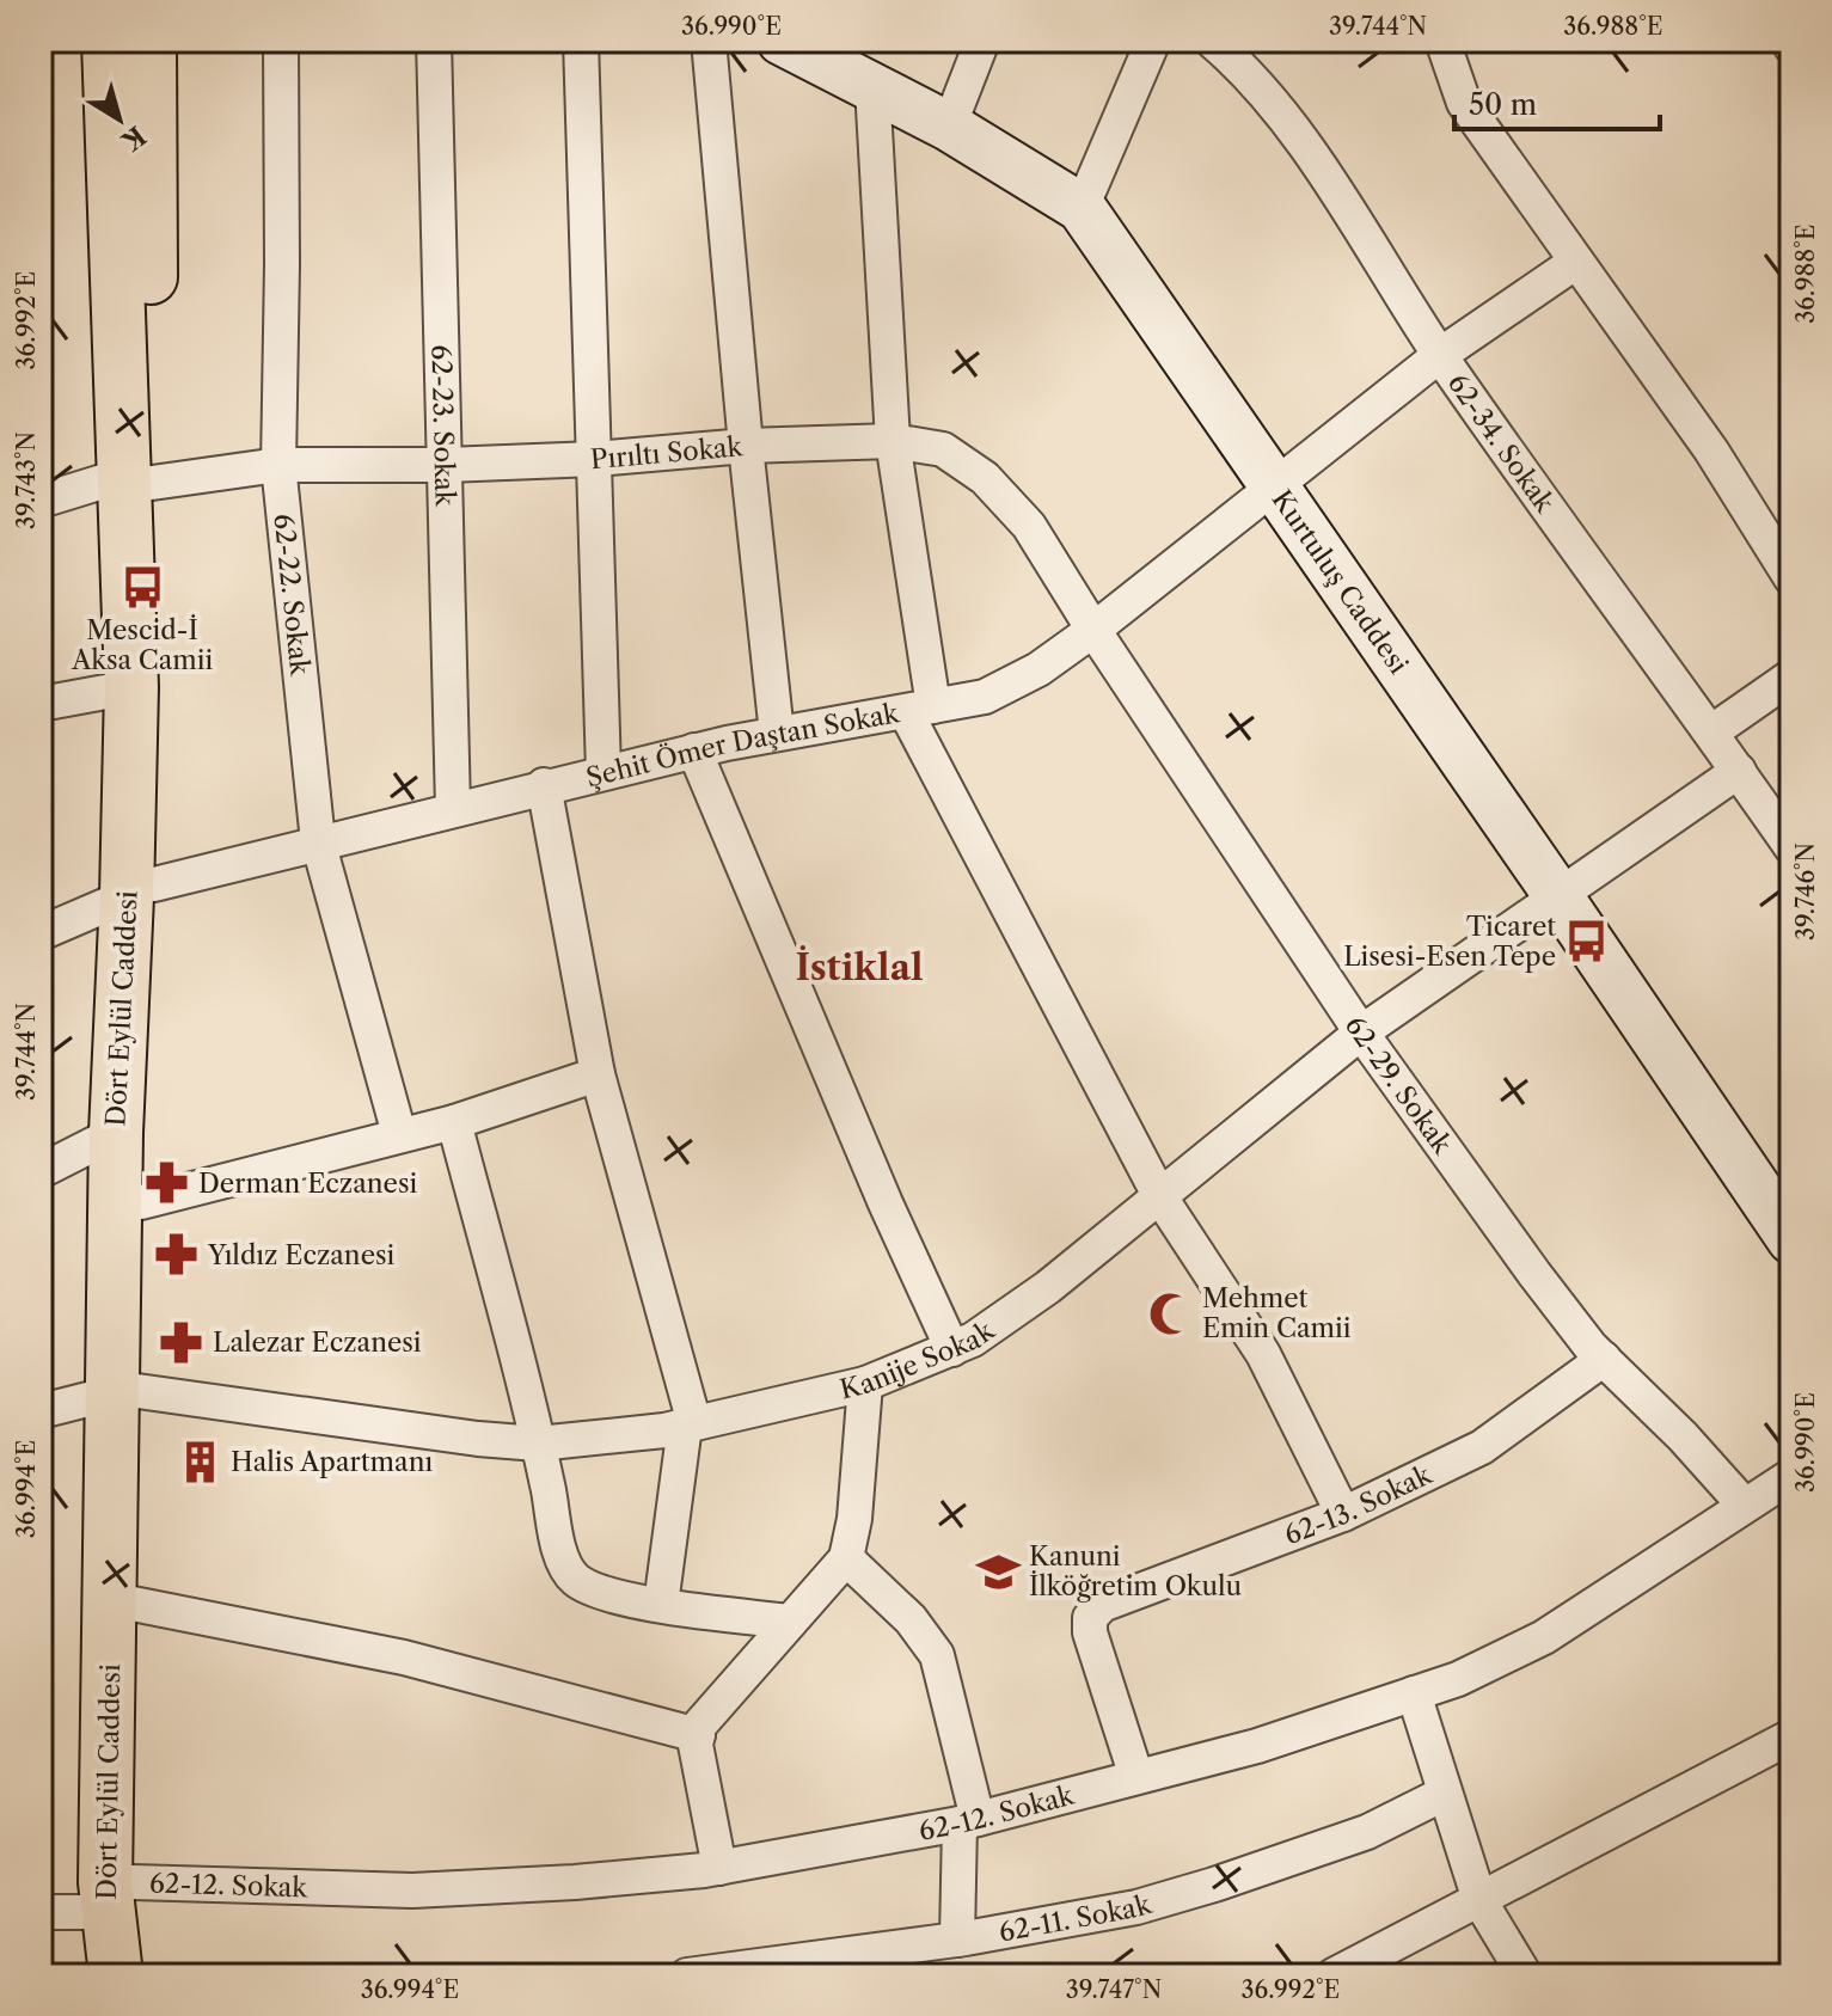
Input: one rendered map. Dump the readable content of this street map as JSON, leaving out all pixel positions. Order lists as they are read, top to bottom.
{
  "streets": {
    "main road": ["Dört Eylül Caddesi"],
    "street": [
      "62-23. Sokak",
      "62-34. Sokak",
      "Pırıltı Sokak",
      "Kurtuluş Caddesi",
      "62-22. Sokak",
      "Şehit Ömer Daştan Sokak",
      "62-29. Sokak",
      "Kanije Sokak",
      "62-13. Sokak",
      "62-12. Sokak",
      "62-11. Sokak"
    ]
  },
  "crossings": [
    ["62-23. Sokak", "Pırıltı Sokak"],
    ["62-23. Sokak", "Şehit Ömer Daştan Sokak"],
    ["62-34. Sokak", "Şehit Ömer Daştan Sokak"],
    ["62-34. Sokak", "Kanije Sokak"],
    ["Pırıltı Sokak", "62-22. Sokak"],
    ["Pırıltı Sokak", "Şehit Ömer Daştan Sokak"],
    ["Pırıltı Sokak", "Dört Eylül Caddesi"],
    ["Pırıltı Sokak", "62-29. Sokak"],
    ["Kurtuluş Caddesi", "Şehit Ömer Daştan Sokak"],
    ["Kurtuluş Caddesi", "Kanije Sokak"],
    ["62-22. Sokak", "Şehit Ömer Daştan Sokak"],
    ["Şehit Ömer Daştan Sokak", "Dört Eylül Caddesi"],
    ["Şehit Ömer Daştan Sokak", "62-29. Sokak"],
    ["Dört Eylül Caddesi", "Kanije Sokak"],
    ["Dört Eylül Caddesi", "62-12. Sokak"],
    ["62-29. Sokak", "Kanije Sokak"],
    ["62-29. Sokak", "62-13. Sokak"],
    ["62-29. Sokak", "62-12. Sokak"],
    ["62-13. Sokak", "62-12. Sokak"]
  ],
  "districts": ["İstiklal"],
  "places": {
    "bus stop": ["Mescid-İ Aksa Camii", "Ticaret Lisesi-Esen Tepe"],
    "pharmacy": ["Derman Eczanesi", "Yıldız Eczanesi", "Lalezar Eczanesi"],
    "mosque": ["Mehmet Emin Camii"],
    "building": ["Halis Apartmanı"],
    "school or university": ["Kanuni İlköğretim Okulu"]
  },
  "scale_bar": "50 m",
  "north": "bottom right",
  "coordinates": [
    "36.990°E",
    "39.744°N",
    "36.988°E",
    "36.992°E",
    "39.743°N",
    "39.746°N",
    "36.994°E",
    "39.747°N"
  ]
}
